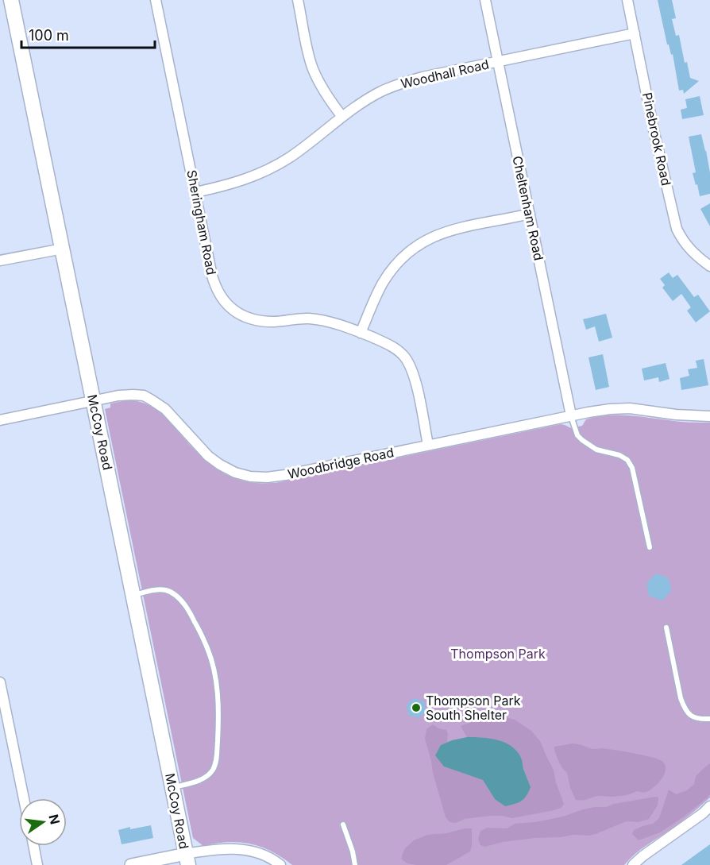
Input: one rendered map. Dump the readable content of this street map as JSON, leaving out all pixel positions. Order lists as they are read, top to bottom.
{
  "streets": {
    "main road": ["McCoy Road"],
    "street": [
      "Woodhall Road",
      "Pinebrook Road",
      "Cheltenham Road",
      "Sheringham Road",
      "Woodbridge Road"
    ]
  },
  "crossings": [
    ["Woodhall Road", "Pinebrook Road"],
    ["Woodhall Road", "Cheltenham Road"],
    ["Woodhall Road", "Sheringham Road"],
    ["Cheltenham Road", "Woodbridge Road"],
    ["Sheringham Road", "Woodbridge Road"],
    ["McCoy Road", "Woodbridge Road"]
  ],
  "parks": ["Thompson Park"],
  "places": ["Thompson Park South Shelter"],
  "scale_bar": "100 m",
  "north": "right"
}
